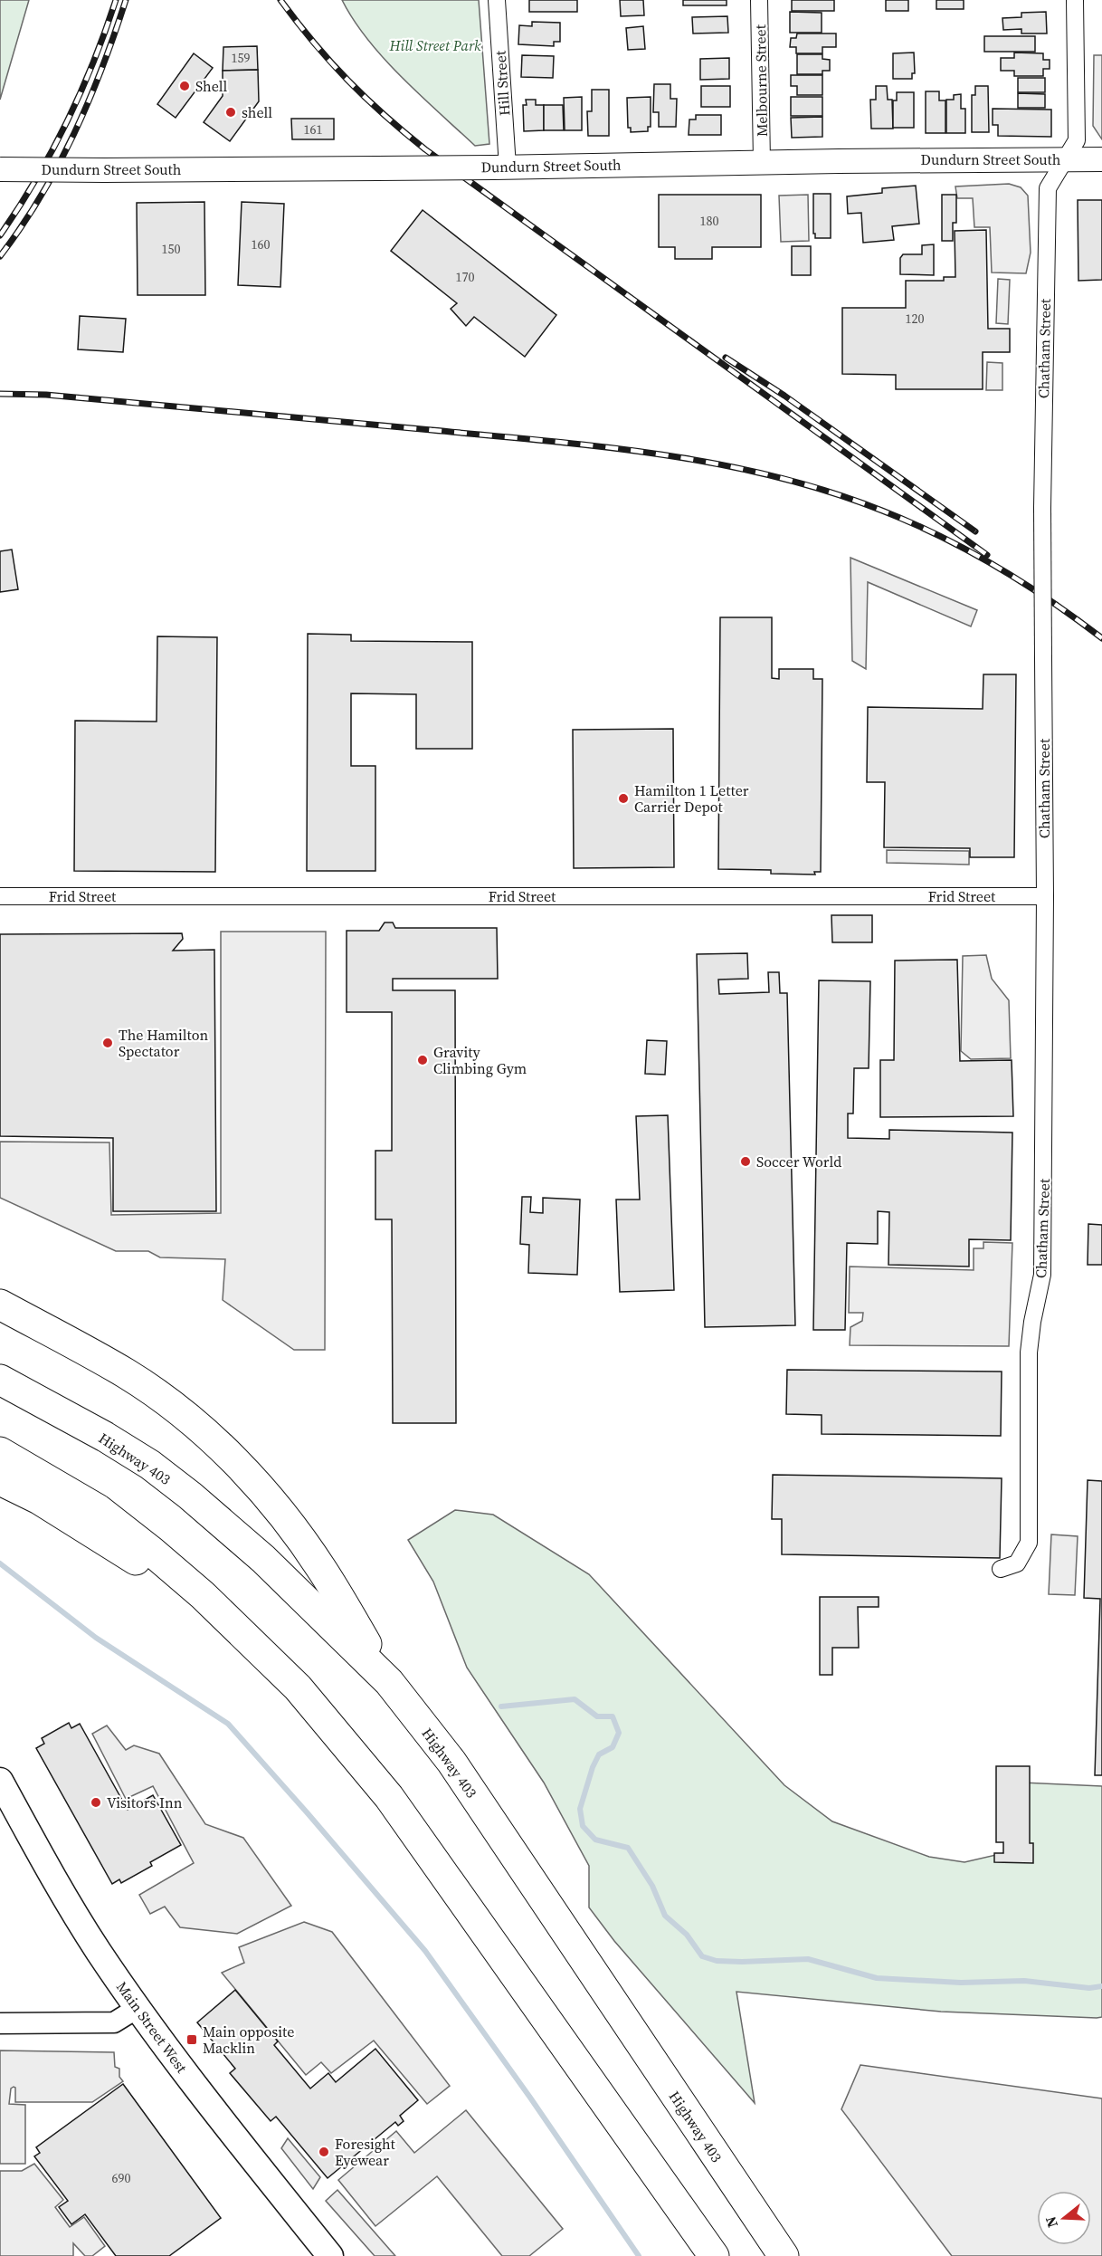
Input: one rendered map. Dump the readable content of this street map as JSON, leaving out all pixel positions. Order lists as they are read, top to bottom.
{
  "streets": {
    "highway": ["Highway 403"],
    "main road": ["Dundurn Street South", "Main Street West"],
    "street": [
      "Melbourne Street",
      "Hill Street",
      "Chatham Street",
      "Frid Street"
    ]
  },
  "crossings": [
    ["Melbourne Street", "Dundurn Street South"],
    ["Hill Street", "Dundurn Street South"],
    ["Dundurn Street South", "Chatham Street"],
    ["Chatham Street", "Frid Street"]
  ],
  "parks": ["Hill Street Park"],
  "places": {
    "other": [
      "Shell",
      "shell",
      "Hamilton 1 Letter Carrier Depot",
      "The Hamilton Spectator",
      "Gravity Climbing Gym",
      "Soccer World",
      "Visitors Inn",
      "Foresight Eyewear"
    ],
    "transit": ["Main opposite Macklin"]
  },
  "house_numbers": [
    "159",
    "161",
    "180",
    "160",
    "150",
    "170",
    "120",
    "690"
  ],
  "north": "left"
}
